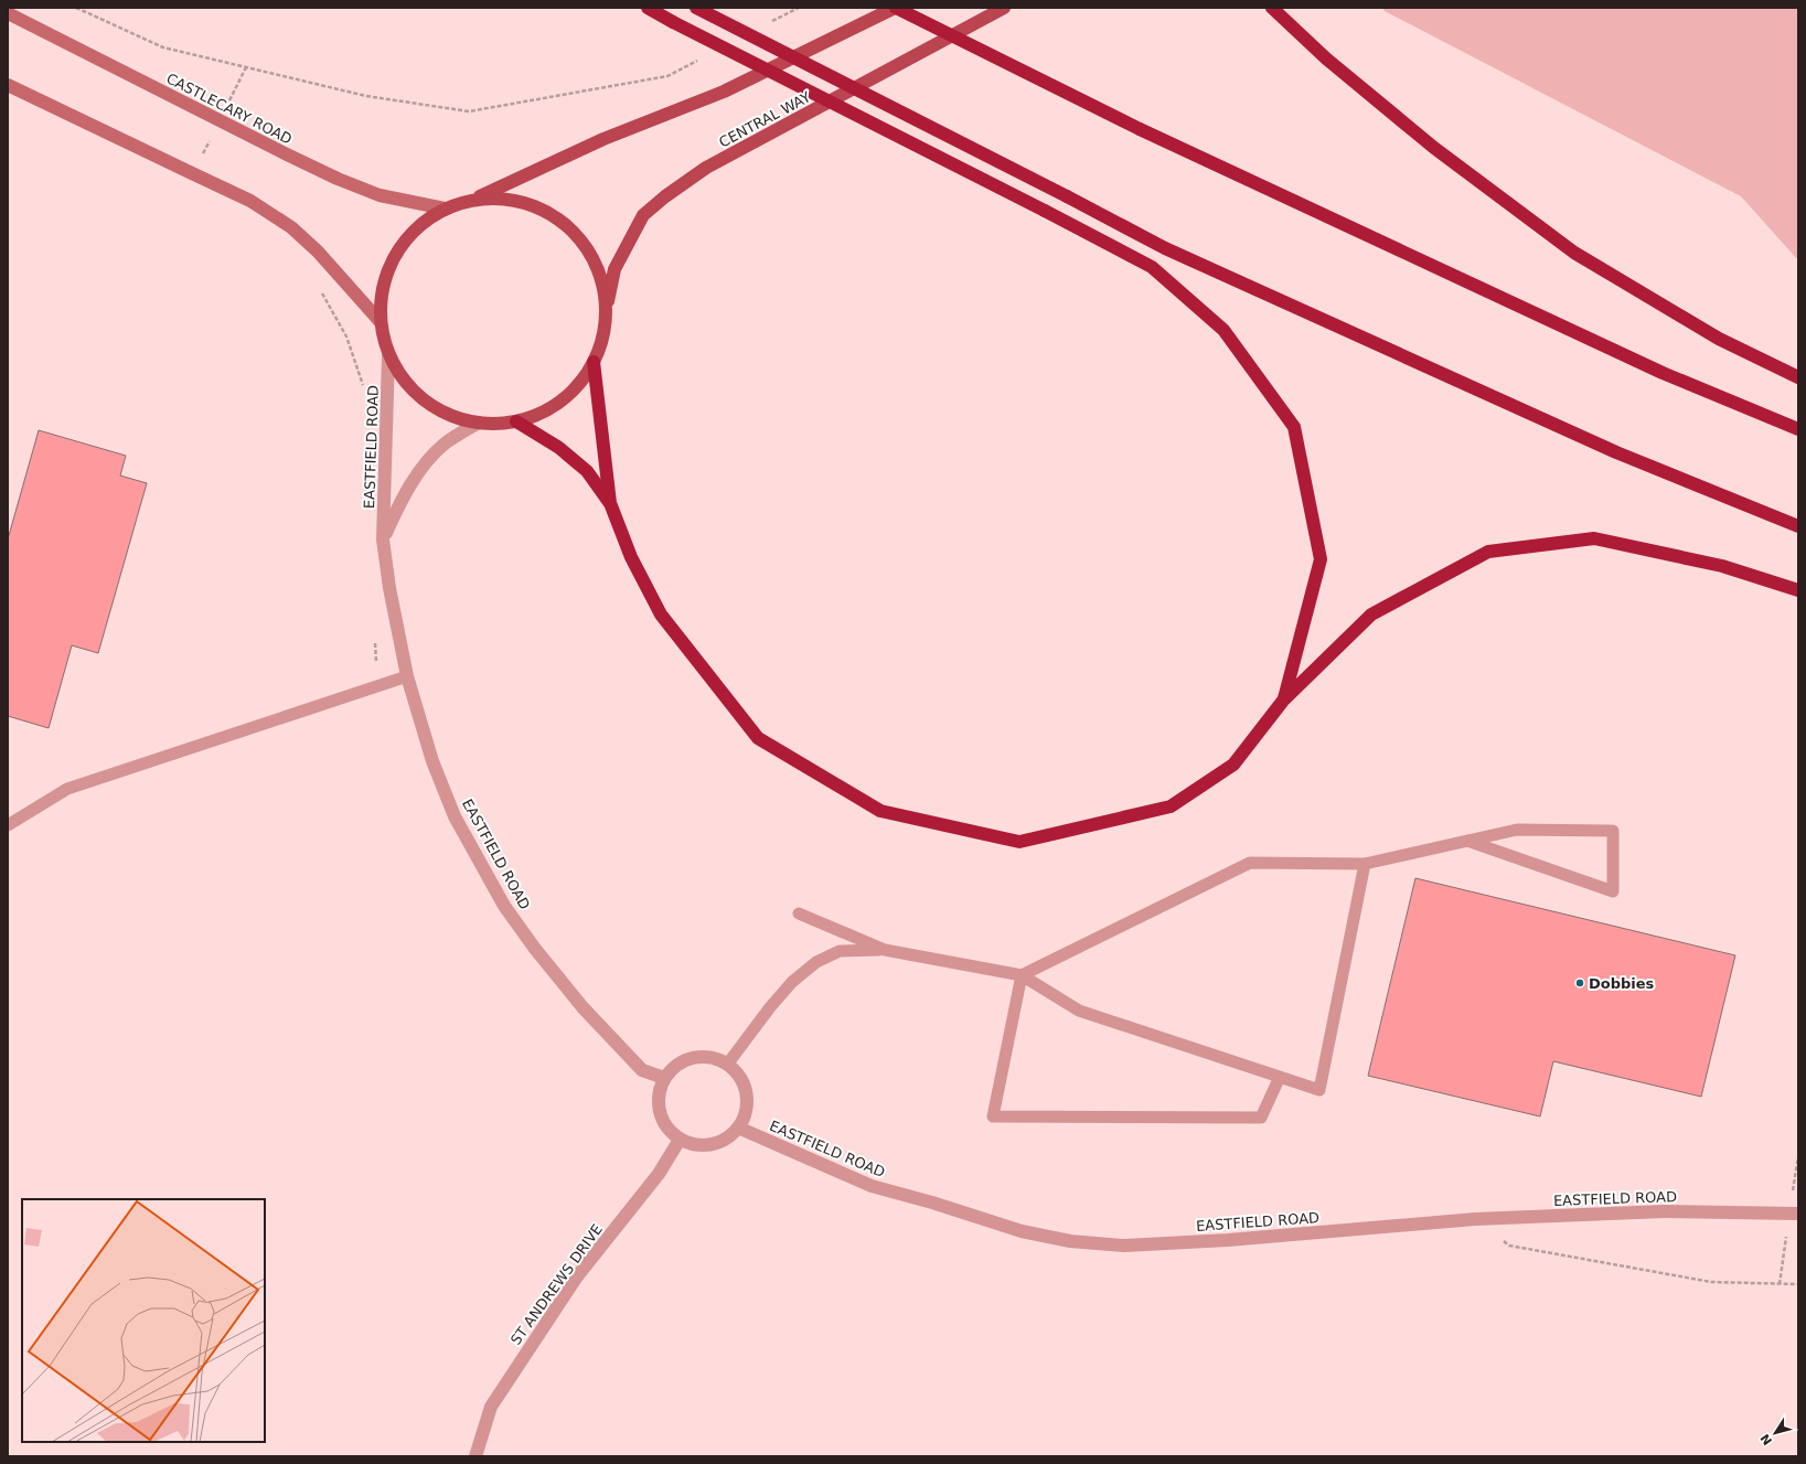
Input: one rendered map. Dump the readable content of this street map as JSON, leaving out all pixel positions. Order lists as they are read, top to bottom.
{
  "streets": {
    "main road": ["CASTLECARY ROAD", "CENTRAL WAY"],
    "street": ["EASTFIELD ROAD", "ST ANDREWS DRIVE"]
  },
  "crossings": [
    ["EASTFIELD ROAD", "ST ANDREWS DRIVE"]
  ],
  "places": ["Dobbies"],
  "north": "bottom left"
}
